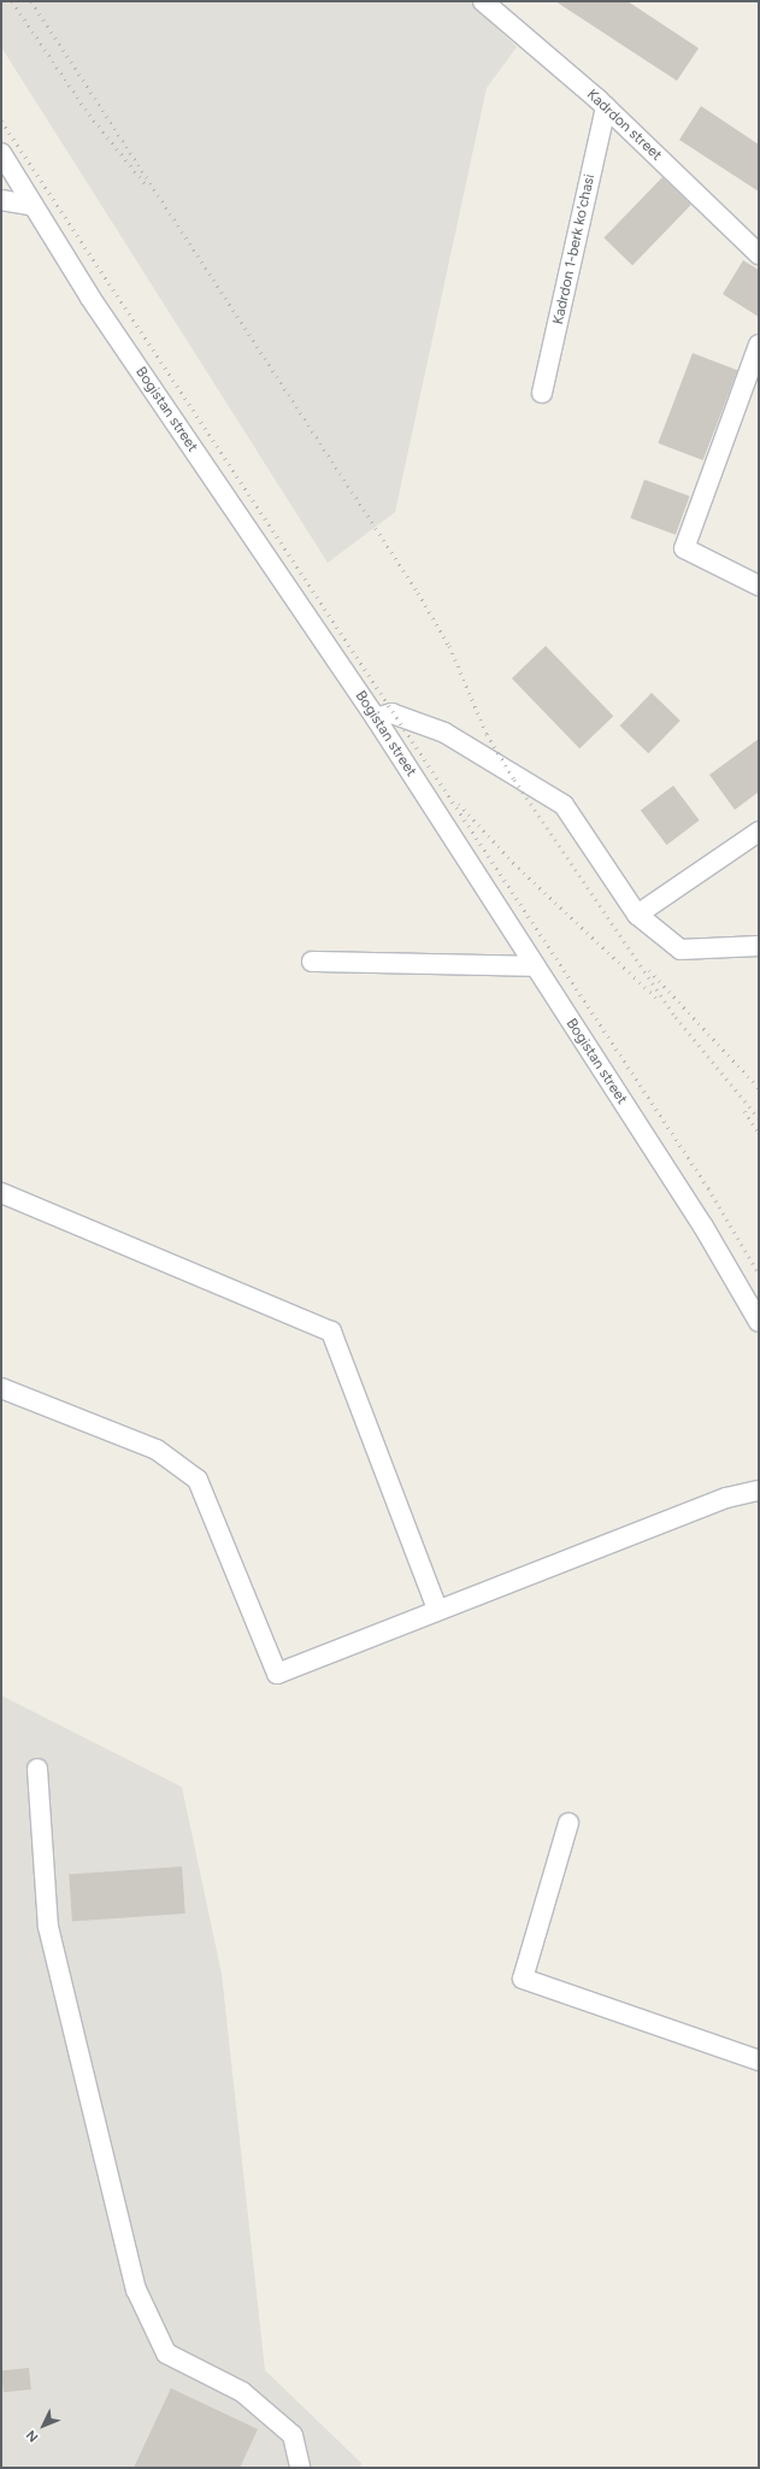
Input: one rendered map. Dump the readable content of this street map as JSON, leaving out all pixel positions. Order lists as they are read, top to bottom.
{
  "streets": {
    "street": ["Kadrdon street", "Kadrdon 1-berk ko'chasi", "Bogistan street"]
  },
  "crossings": [
    ["Kadrdon street", "Kadrdon 1-berk ko'chasi"]
  ],
  "north": "bottom left"
}
